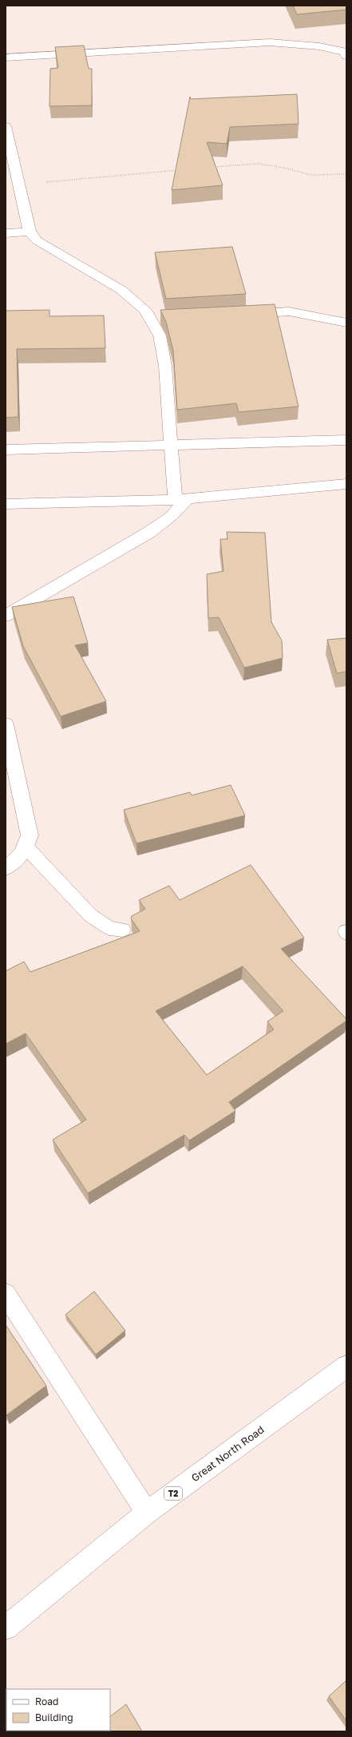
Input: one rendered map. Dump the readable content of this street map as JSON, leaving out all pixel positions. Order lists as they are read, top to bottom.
{
  "streets": {
    "main road": ["Great North Road", "T2"]
  },
  "legend": ["Road", "Building"]
}
